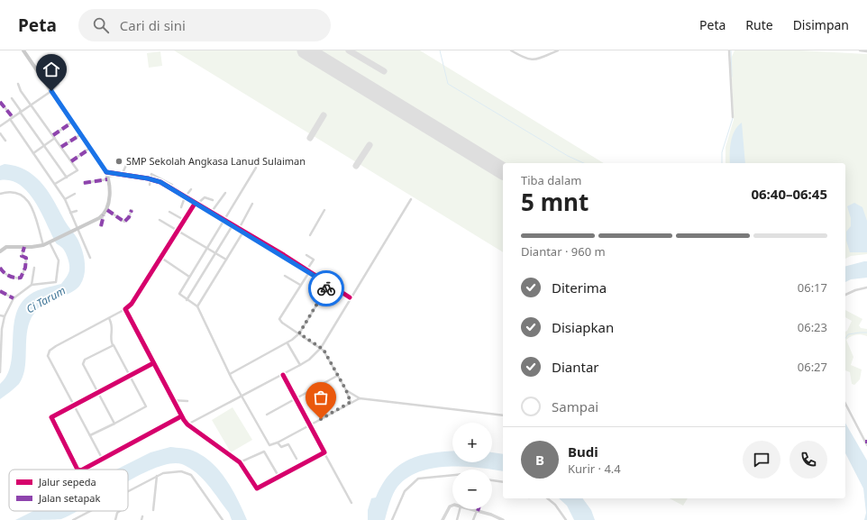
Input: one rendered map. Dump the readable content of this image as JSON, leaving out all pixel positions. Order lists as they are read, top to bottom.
{
  "water": ["Ci Tarum"],
  "places": ["SMP Sekolah Angkasa Lanud Sulaiman"],
  "legend": ["Jalur sepeda", "Jalan setapak"],
  "page": {
    "header": "Peta",
    "search": "Cari di sini",
    "nav": ["Peta", "Rute", "Disimpan"],
    "heading": ["5 mnt", "Tiba dalam", "06:40–06:45"],
    "panel": ["Budi", "Kurir · 4.4"],
    "bar": "Diantar · 960 m",
    "list": [
      ["Diterima", "06:17"],
      ["Disiapkan", "06:23"],
      ["Diantar", "06:27"],
      "Sampai"
    ],
    "map_buttons": ["+", "−"],
    "round": "B"
  }
}
